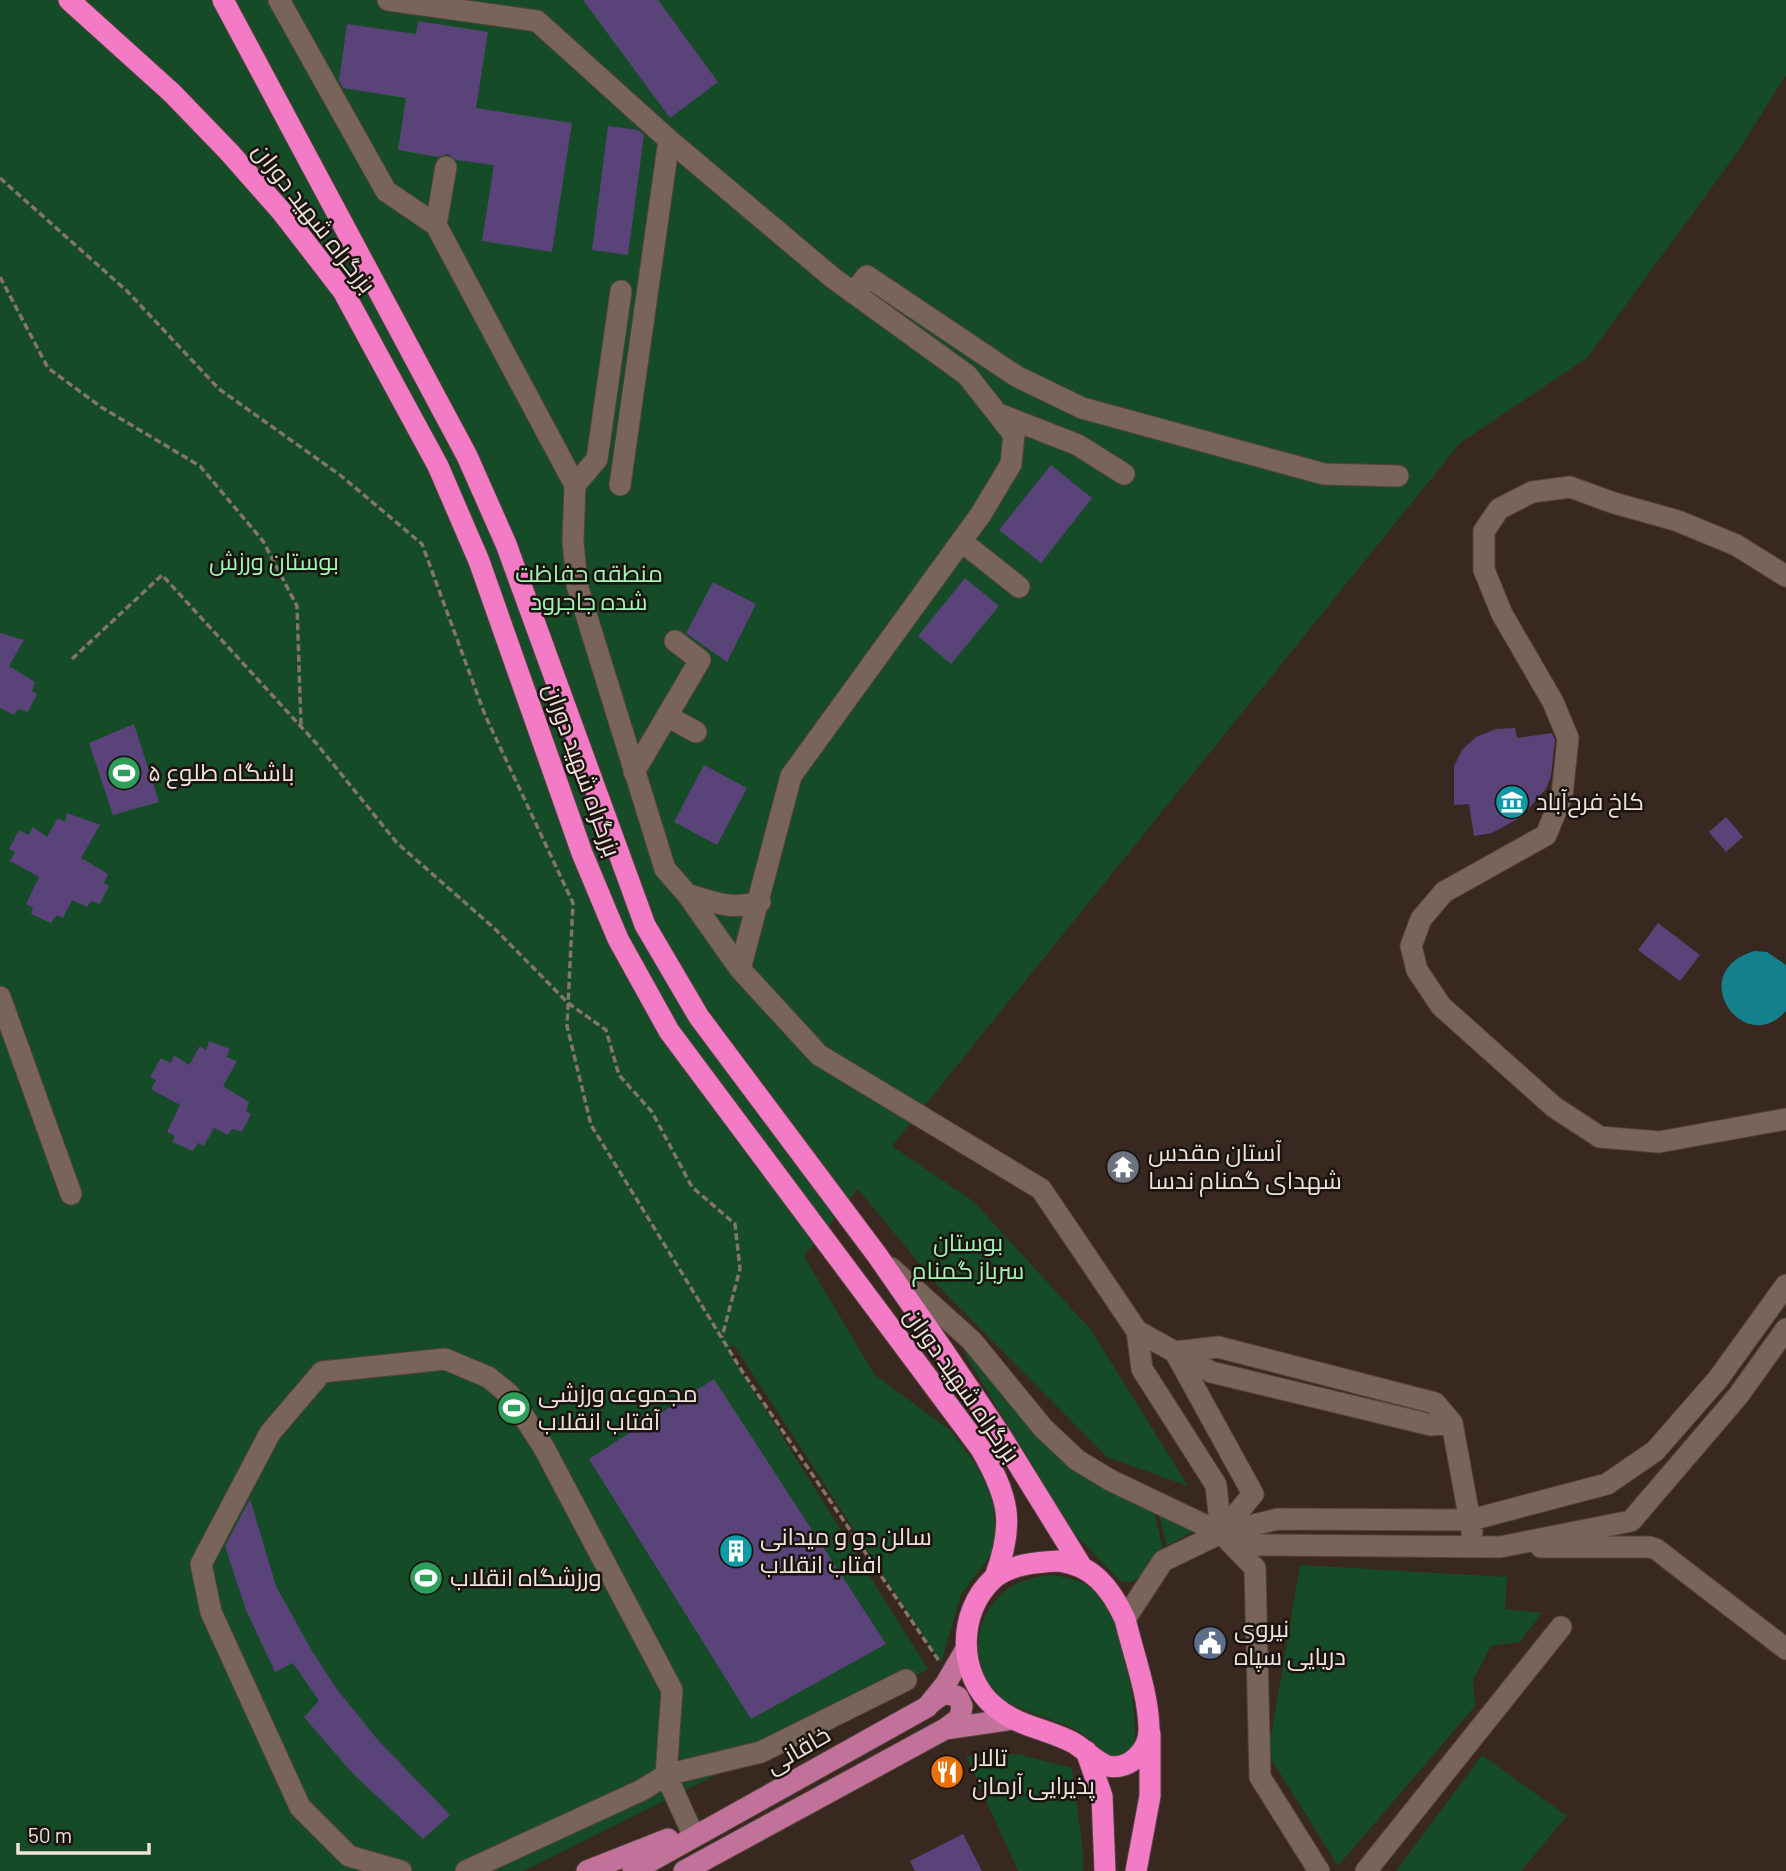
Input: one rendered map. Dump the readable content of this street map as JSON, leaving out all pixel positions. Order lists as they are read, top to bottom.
{
  "streets": {
    "highway": ["بزرگراه شهید دوران"],
    "main road": ["خاقانی"]
  },
  "crossings": [
    ["بزرگراه شهید دوران", "خاقانی"]
  ],
  "parks": ["بوستان ورزش", "منطقه حفاظت شده جاجرود", "بوستان سرباز گمنام"],
  "places": {
    "sports": ["باشگاه طلوع ۵", "مجموعه ورزشی آفتاب انقلاب", "ورزشگاه انقلاب"],
    "museum": ["کاخ فرح‌آباد"],
    "temple": ["آستان مقدس شهدای گمنام ندسا"],
    "building": ["سالن دو و میدانی افتاب انقلاب"],
    "public building": ["نیروی دریایی سپاه"],
    "restaurant": ["تالار پذیرایی آرمان"]
  },
  "scale_bar": "50 m"
}
